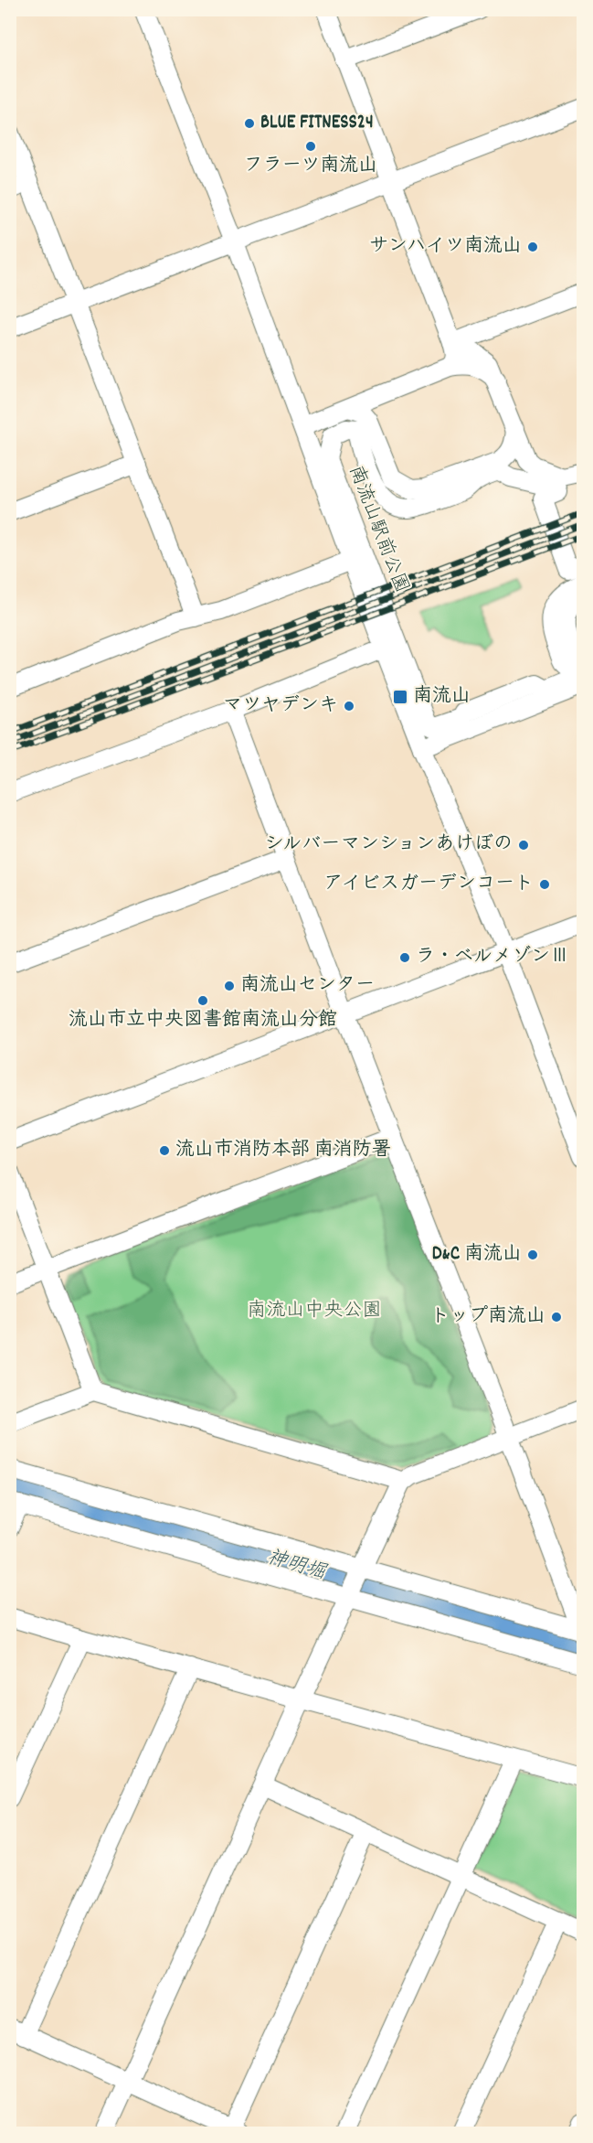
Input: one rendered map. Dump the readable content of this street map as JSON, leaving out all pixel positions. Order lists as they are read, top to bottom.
{
  "streets": {
    "street": ["南流山駅前公園"]
  },
  "water": ["神明堀"],
  "parks": ["南流山中央公園"],
  "places": {
    "other": [
      "BLUE FITNESS24",
      "フラーツ南流山",
      "サンハイツ南流山",
      "マツヤデンキ",
      "シルバーマンションあけぼの",
      "アイビスガーデンコート",
      "ラ・ベルメゾンⅢ",
      "南流山センター",
      "流山市立中央図書館南流山分館",
      "流山市消防本部 南消防署",
      "D&C 南流山",
      "トップ南流山"
    ],
    "transit": ["南流山"]
  }
}
